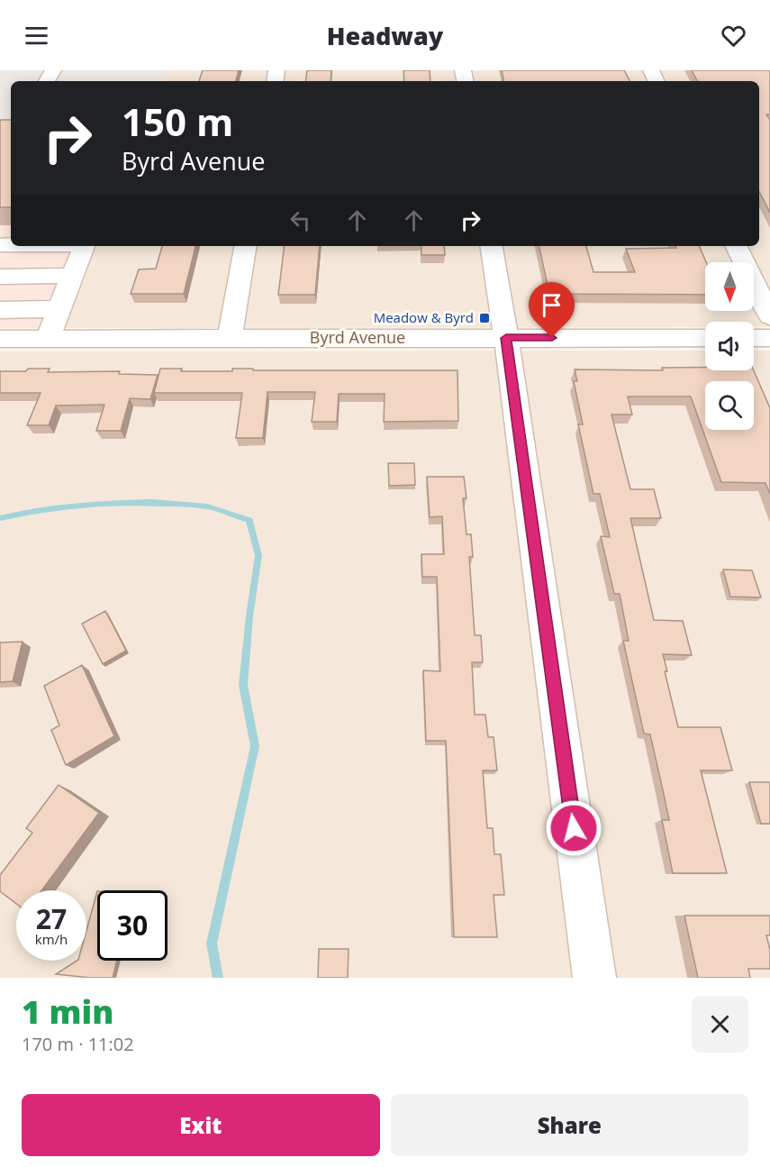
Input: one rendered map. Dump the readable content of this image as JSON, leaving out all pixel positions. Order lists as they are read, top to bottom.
{
  "streets": {
    "street": ["Byrd Avenue"]
  },
  "places": {
    "transit": ["Meadow & Byrd"]
  },
  "north": "bottom",
  "page": {
    "header": "Headway",
    "turn": ["150 m", "Byrd Avenue"],
    "speed": "27 km/h",
    "limit": "30",
    "heading": ["1 min", "170 m · 11:02"],
    "buttons": ["Exit", "Share"]
  }
}
